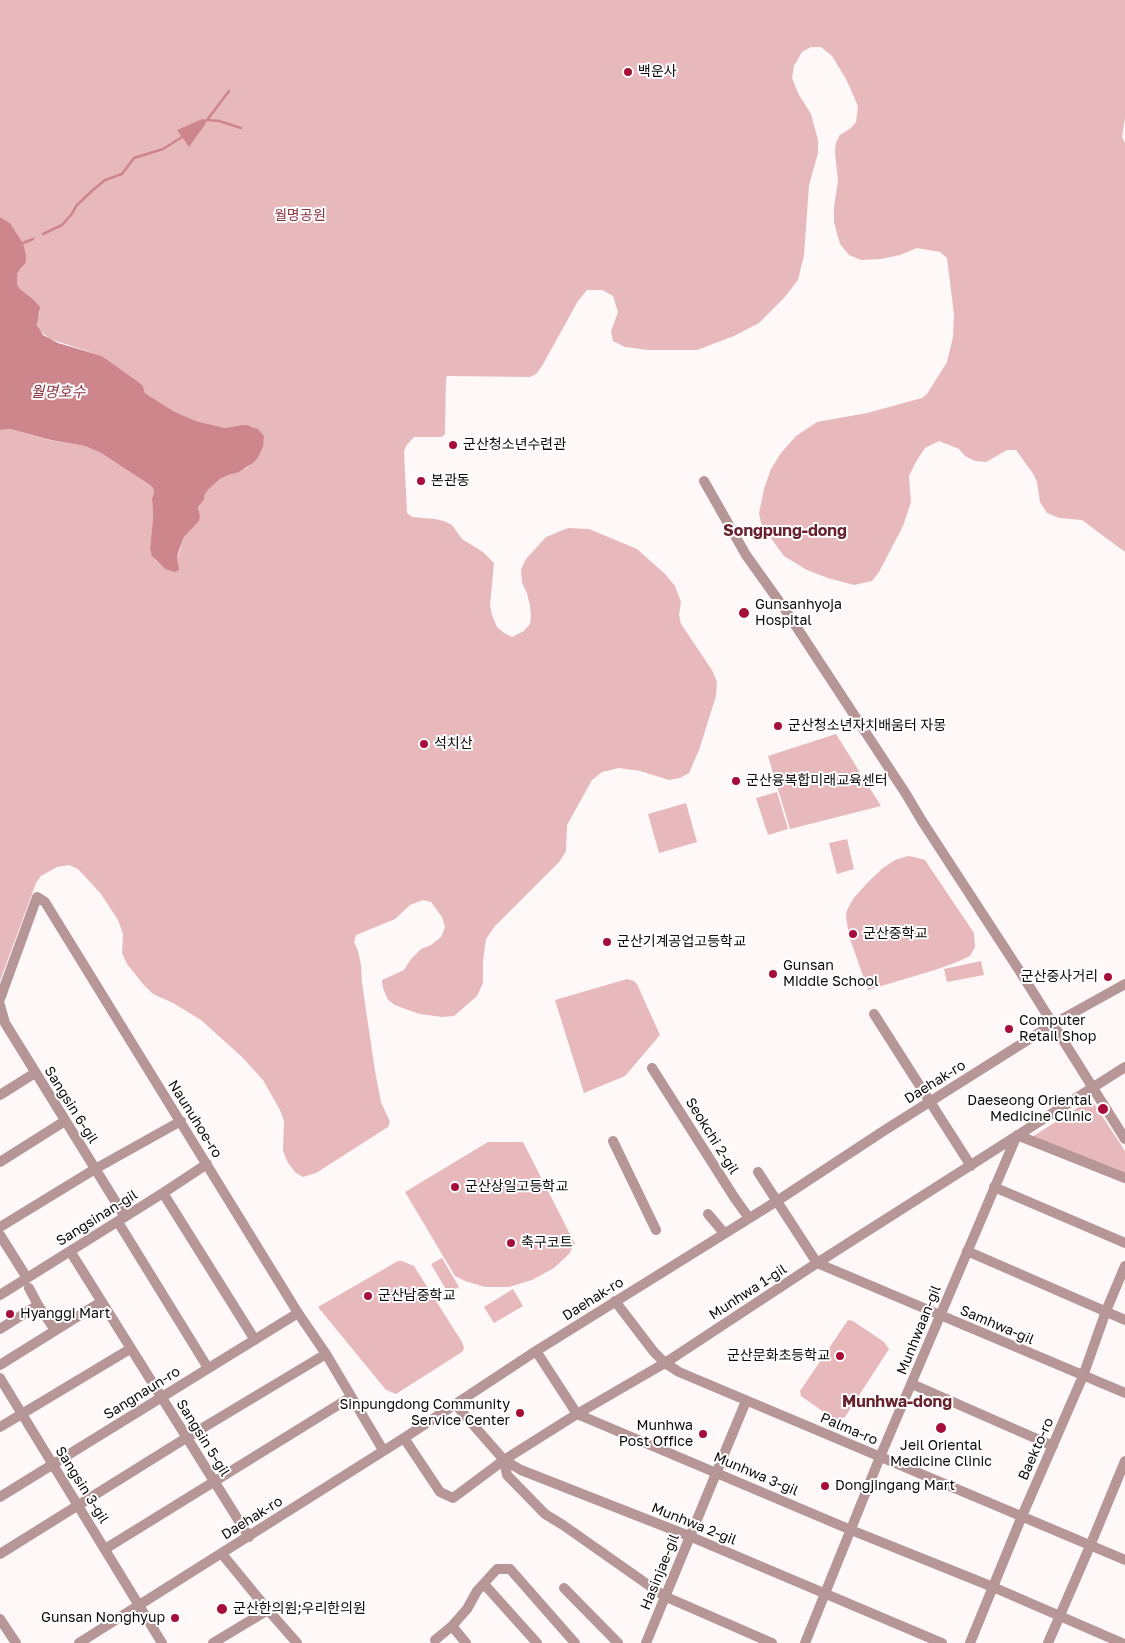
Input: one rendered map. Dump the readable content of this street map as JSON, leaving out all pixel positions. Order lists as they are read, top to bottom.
{
  "streets": {
    "street": [
      "Daehak-ro",
      "Sangsin 6-gil",
      "Naunuhoe-ro",
      "Seokchi 2-gil",
      "Sangsinan-gil",
      "Munhwa 1-gil",
      "Samhwa-gil",
      "Munhwaan-gil",
      "Sangnaun-ro",
      "Palma-ro",
      "Sangsin 5-gil",
      "Baekto-ro",
      "Munhwa 3-gil",
      "Sangsin 3-gil",
      "Munhwa 2-gil",
      "Hasinjae-gil"
    ]
  },
  "crossings": [
    ["Daehak-ro", "Naunuhoe-ro"],
    ["Daehak-ro", "Seokchi 2-gil"],
    ["Daehak-ro", "Munhwa 1-gil"],
    ["Daehak-ro", "Palma-ro"],
    ["Daehak-ro", "Sangsin 5-gil"],
    ["Daehak-ro", "Sangsin 3-gil"],
    ["Daehak-ro", "Munhwa 2-gil"],
    ["Sangsin 6-gil", "Sangsinan-gil"],
    ["Sangsin 6-gil", "Sangnaun-ro"],
    ["Naunuhoe-ro", "Sangsinan-gil"],
    ["Naunuhoe-ro", "Sangnaun-ro"],
    ["Sangsinan-gil", "Sangsin 5-gil"],
    ["Munhwa 1-gil", "Samhwa-gil"],
    ["Munhwa 1-gil", "Munhwaan-gil"],
    ["Munhwa 1-gil", "Palma-ro"],
    ["Munhwa 1-gil", "Munhwa 3-gil"],
    ["Munhwa 1-gil", "Munhwa 2-gil"],
    ["Samhwa-gil", "Munhwaan-gil"],
    ["Samhwa-gil", "Baekto-ro"],
    ["Munhwaan-gil", "Palma-ro"],
    ["Munhwaan-gil", "Munhwa 3-gil"],
    ["Munhwaan-gil", "Munhwa 2-gil"],
    ["Sangnaun-ro", "Sangsin 5-gil"],
    ["Sangnaun-ro", "Sangsin 3-gil"],
    ["Palma-ro", "Baekto-ro"],
    ["Palma-ro", "Hasinjae-gil"],
    ["Baekto-ro", "Munhwa 3-gil"],
    ["Munhwa 3-gil", "Hasinjae-gil"],
    ["Munhwa 2-gil", "Hasinjae-gil"]
  ],
  "districts": ["Songpung-dong", "Munhwa-dong"],
  "water": ["월명호수"],
  "parks": ["월명공원"],
  "places": [
    "백운사",
    "군산청소년수련관",
    "본관동",
    "Gunsanhyoja Hospital",
    "군산청소년자치배움터 자몽",
    "석치산",
    "군산융복합미래교육센터",
    "군산중학교",
    "군산기계공업고등학교",
    "Gunsan Middle School",
    "군산중사거리",
    "Computer Retail Shop",
    "Daeseong Oriental Medicine Clinic",
    "군산상일고등학교",
    "축구코트",
    "군산남중학교",
    "Hyanggi Mart",
    "군산문화초등학교",
    "Sinpungdong Community Service Center",
    "Jeil Oriental Medicine Clinic",
    "Munhwa Post Office",
    "Dongjingang Mart",
    "군산한의원;우리한의원",
    "Gunsan Nonghyup"
  ]
}
